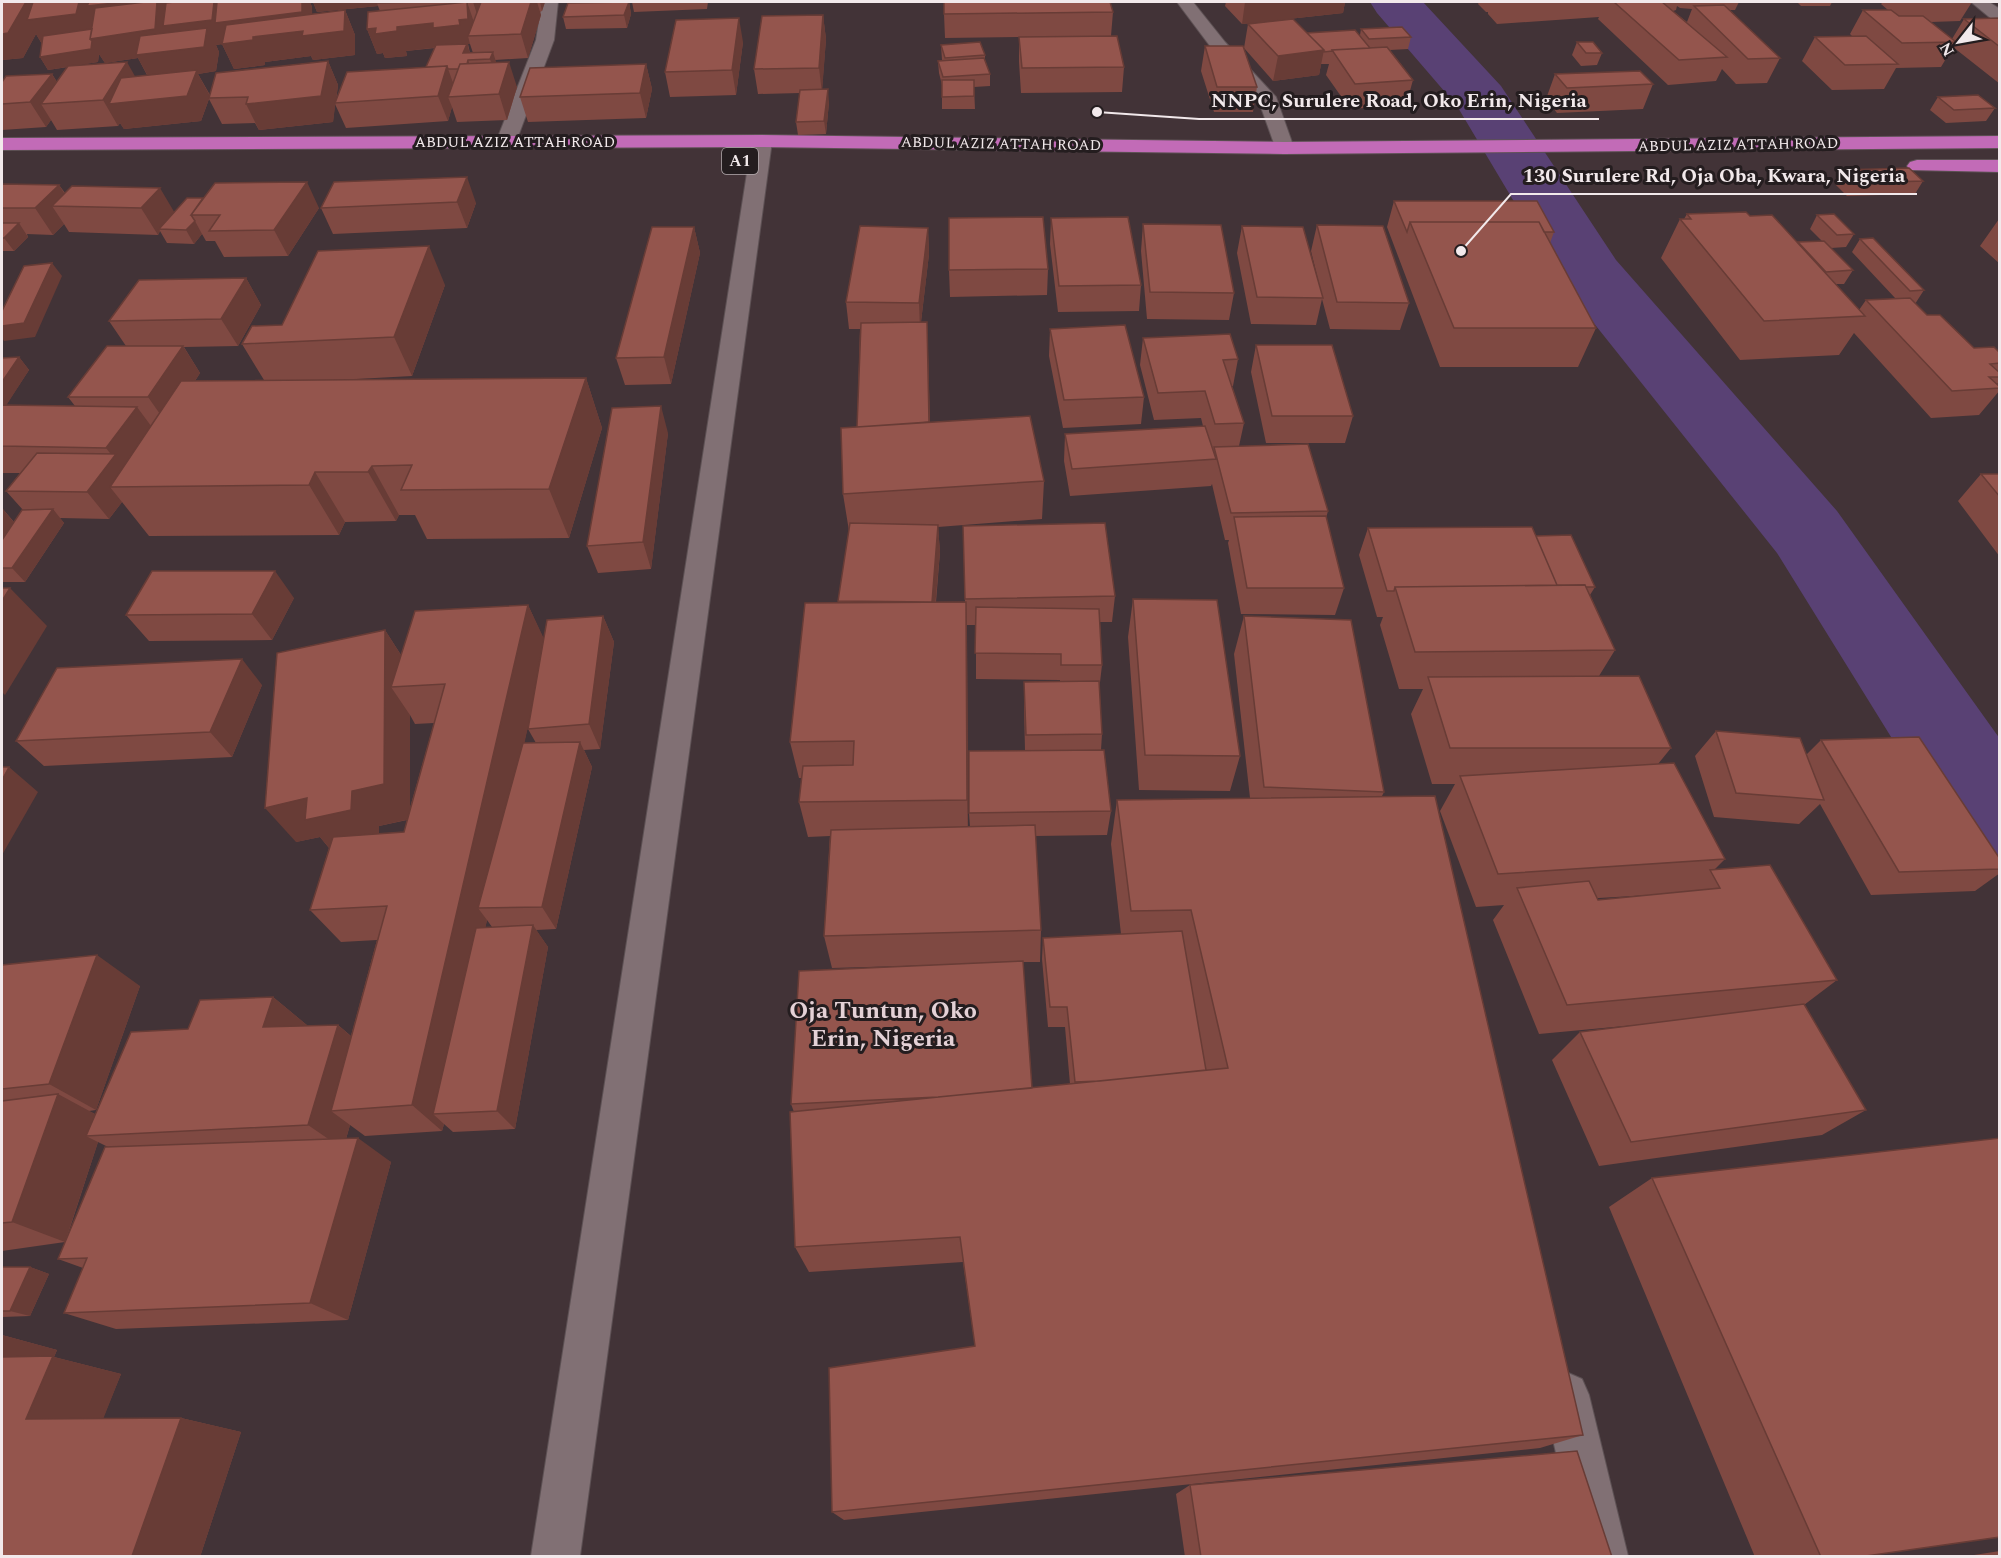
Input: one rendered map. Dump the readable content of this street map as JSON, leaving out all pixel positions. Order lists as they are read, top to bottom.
{
  "streets": {
    "highway": ["ABDUL AZIZ ATTAH ROAD", "A1"]
  },
  "districts": ["Oja Tuntun, Oko Erin, Nigeria"],
  "places": ["NNPC, Surulere Road, Oko Erin, Nigeria", "130 Surulere Rd, Oja Oba, Kwara, Nigeria"],
  "north": "bottom left"
}
